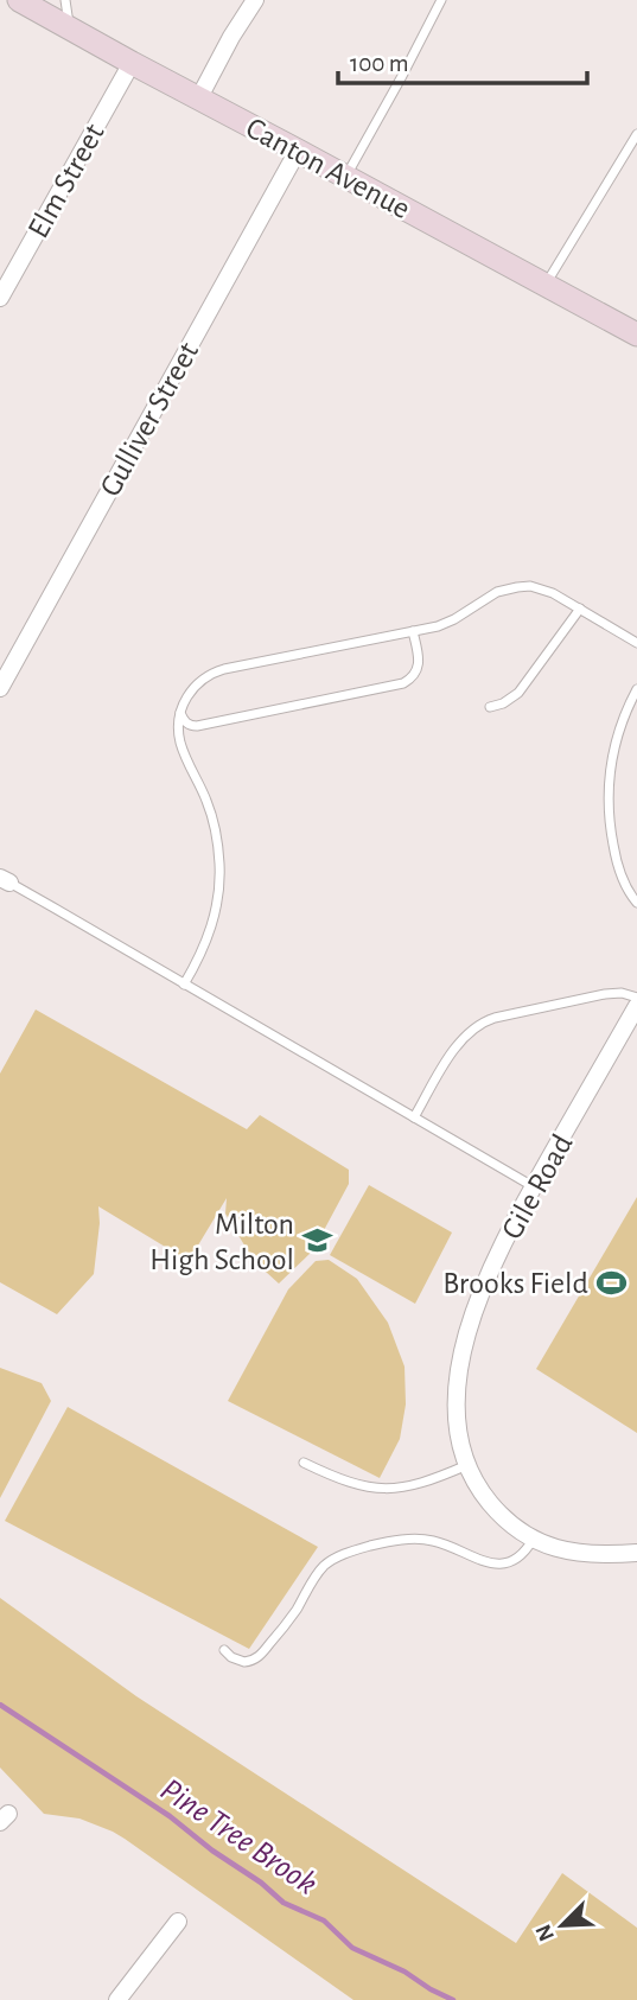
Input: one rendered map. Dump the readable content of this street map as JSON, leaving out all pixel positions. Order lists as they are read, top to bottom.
{
  "streets": {
    "main road": ["Canton Avenue"],
    "street": ["Elm Street", "Gulliver Street", "Gile Road"]
  },
  "crossings": [
    ["Canton Avenue", "Elm Street"],
    ["Canton Avenue", "Gulliver Street"]
  ],
  "water": ["Pine Tree Brook"],
  "places": {
    "school or university": ["Milton High School"],
    "sports": ["Brooks Field"]
  },
  "scale_bar": "100 m",
  "north": "bottom left"
}
